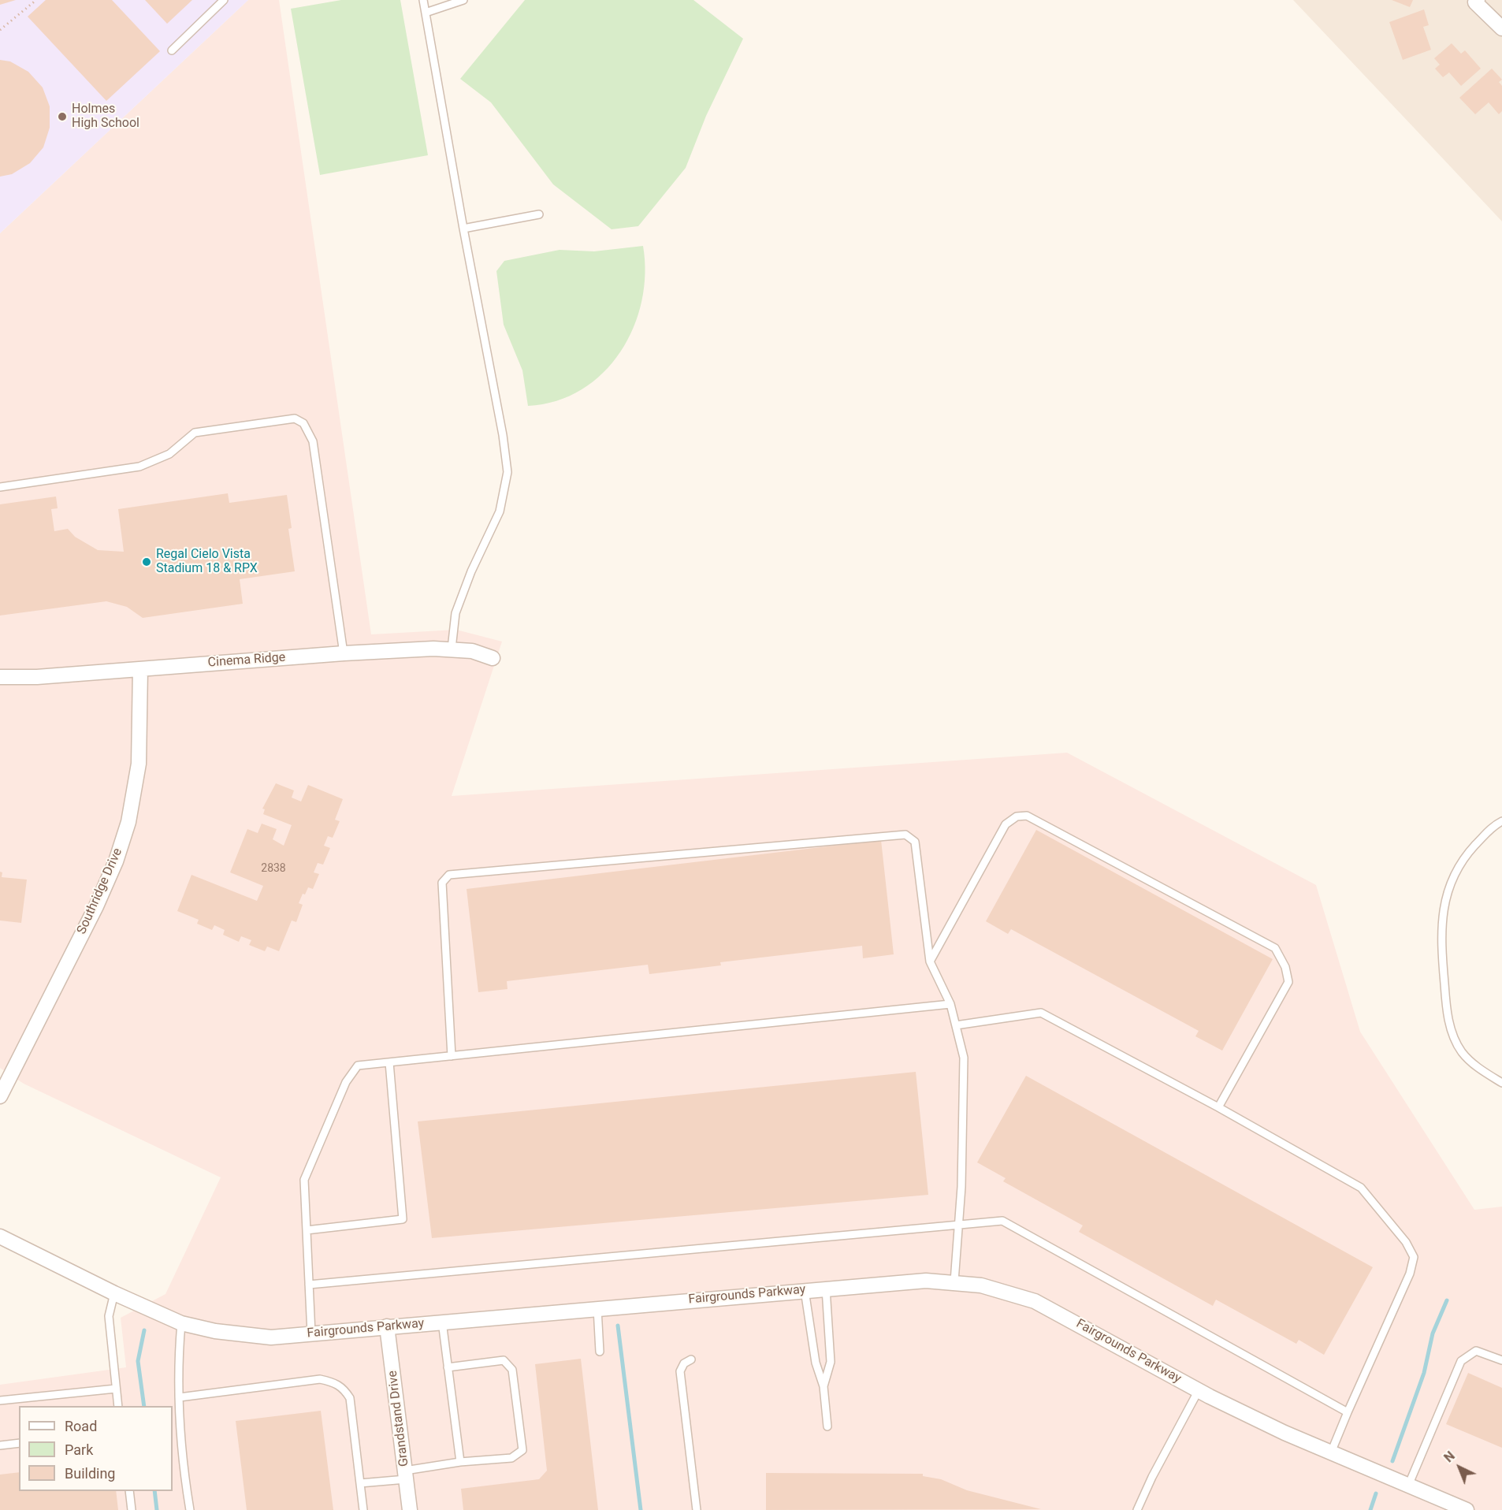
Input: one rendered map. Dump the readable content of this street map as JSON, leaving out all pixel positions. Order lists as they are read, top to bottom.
{
  "streets": {
    "street": [
      "Cinema Ridge",
      "Southridge Drive",
      "Fairgrounds Parkway",
      "Grandstand Drive"
    ]
  },
  "crossings": [
    ["Cinema Ridge", "Southridge Drive"],
    ["Fairgrounds Parkway", "Grandstand Drive"]
  ],
  "places": ["Holmes High School", "Regal Cielo Vista Stadium 18 & RPX"],
  "house_numbers": ["2838"],
  "legend": ["Road", "Park", "Building"],
  "north": "top left"
}
